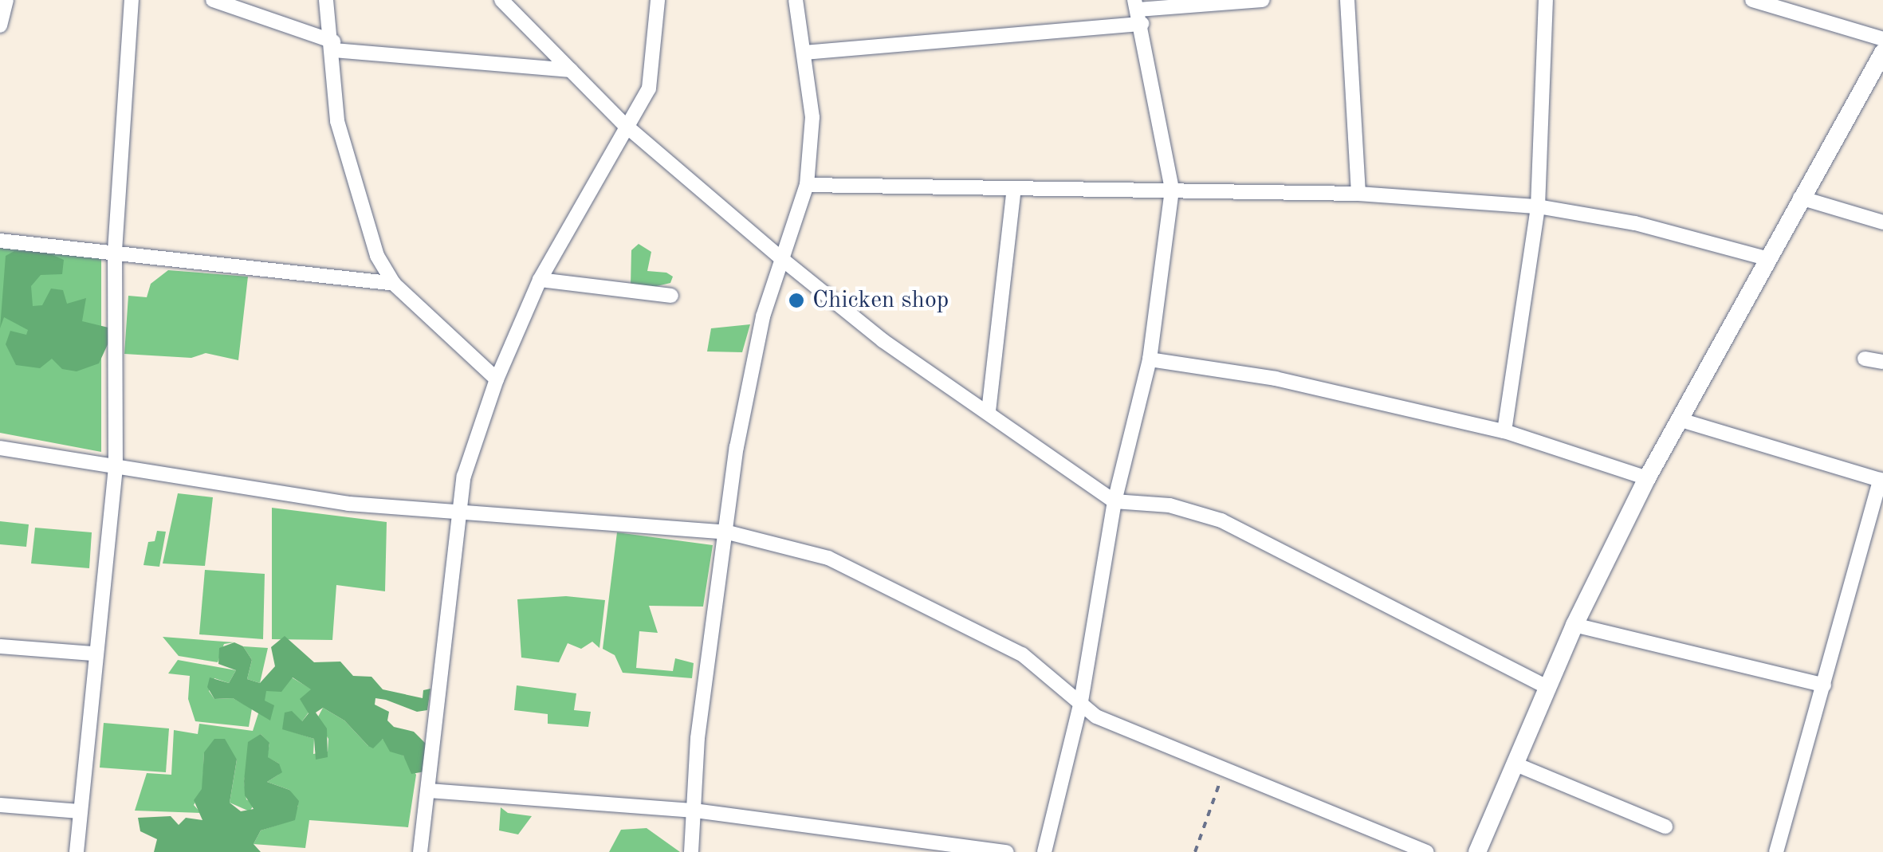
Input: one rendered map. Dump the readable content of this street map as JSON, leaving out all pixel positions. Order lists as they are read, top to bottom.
{
  "places": ["Chicken shop"]
}
